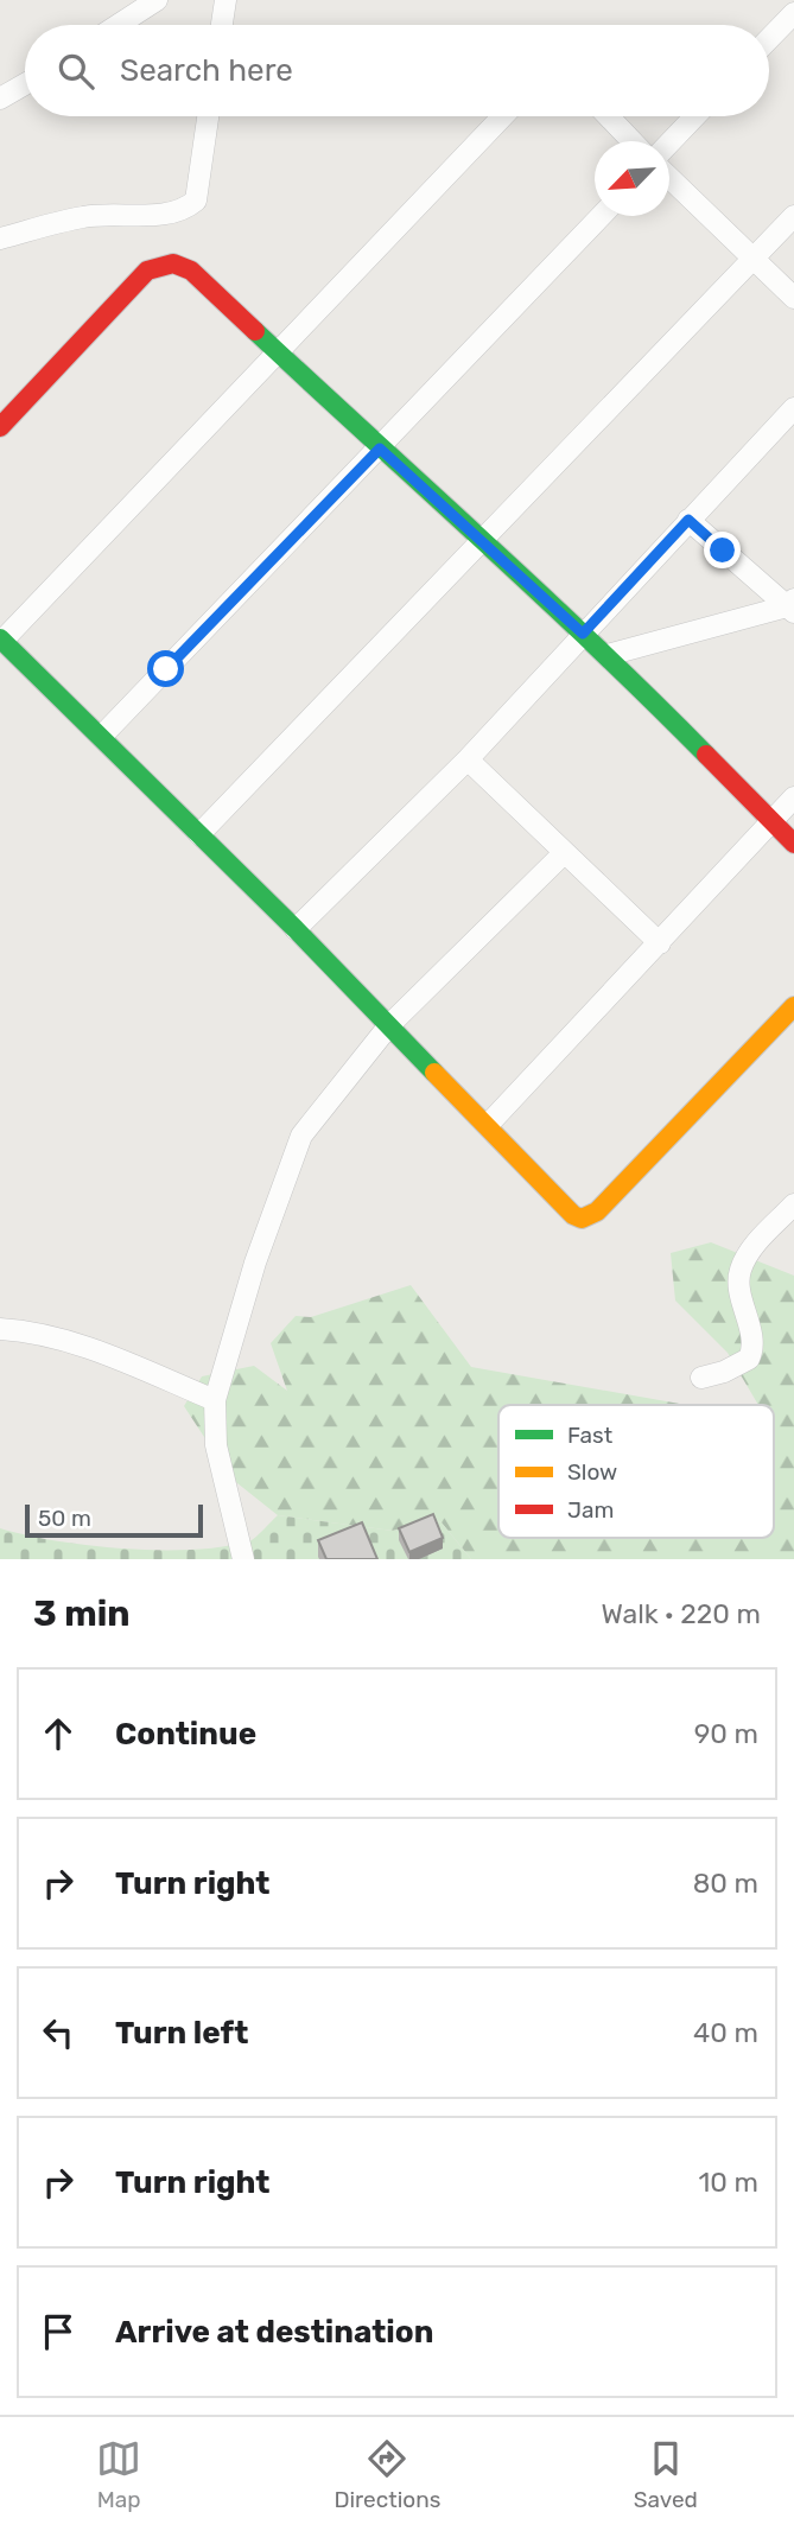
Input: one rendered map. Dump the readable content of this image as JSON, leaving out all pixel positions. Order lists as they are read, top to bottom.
{
  "legend": ["Fast", "Slow", "Jam"],
  "scale_bar": "50 m",
  "north": "bottom left",
  "page": {
    "search": "Search here",
    "scale": "50 m",
    "heading": ["3 min", "Walk · 220 m"],
    "list": [
      ["Continue", "90 m"],
      ["Turn right", "80 m"],
      ["Turn left", "40 m"],
      ["Turn right", "10 m"],
      "Arrive at destination"
    ],
    "nav": ["Map", "Directions", "Saved"]
  }
}
